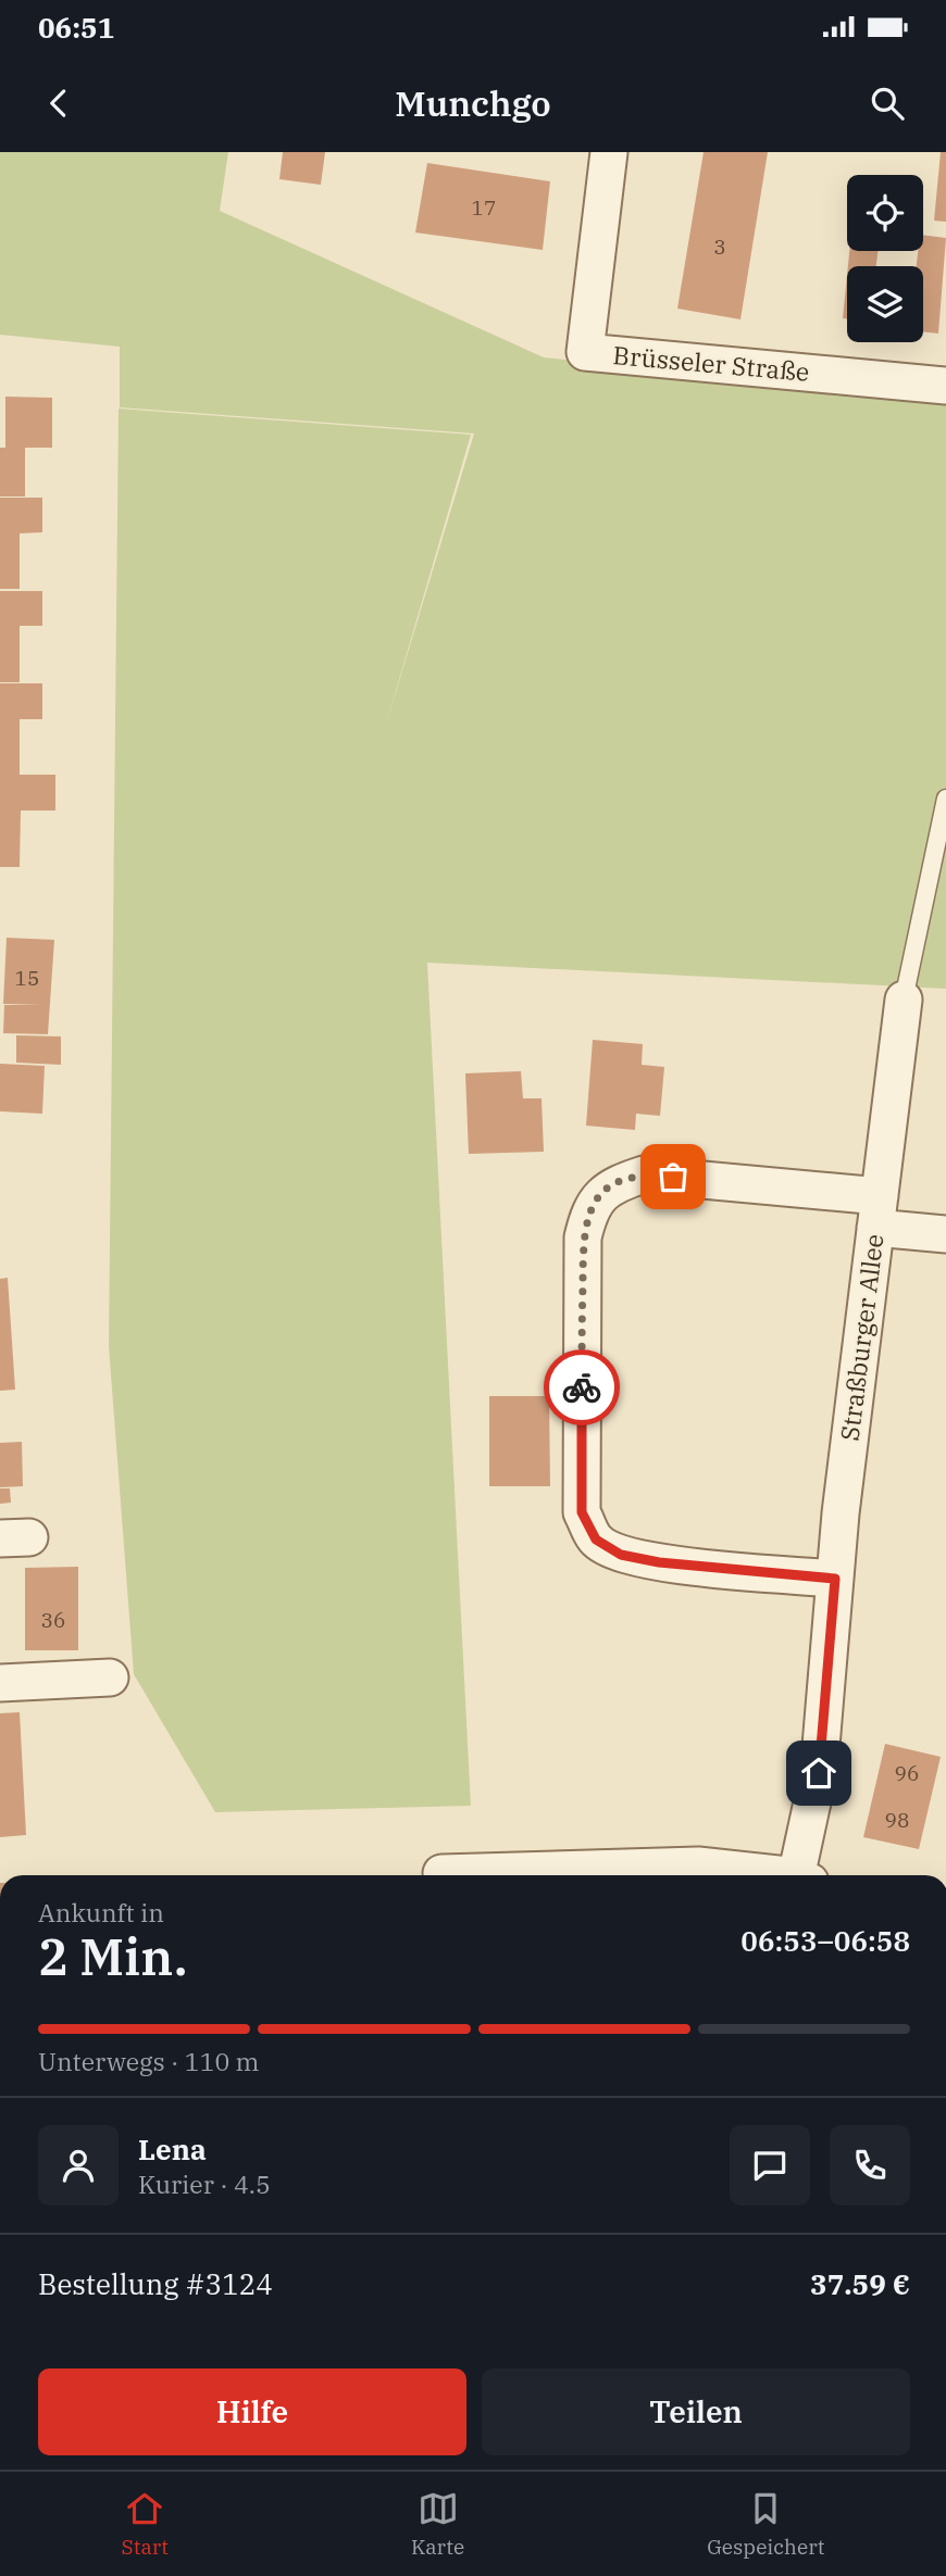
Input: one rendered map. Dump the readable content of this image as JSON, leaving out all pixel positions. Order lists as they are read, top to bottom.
{
  "streets": {
    "street": ["Brüsseler Straße", "Straßburger Allee"]
  },
  "house_numbers": [
    "17",
    "3",
    "15",
    "36",
    "96",
    "98"
  ],
  "page": {
    "status": "06:51",
    "header": "Munchgo",
    "heading": ["2 Min.", "Ankunft in", "06:53–06:58"],
    "panel": [
      "Lena",
      "Kurier · 4.5",
      "Bestellung #3124",
      "37.59 €"
    ],
    "bar": "Unterwegs · 110 m",
    "buttons": ["Hilfe", "Teilen"],
    "tabs": ["Start", "Karte", "Gespeichert"]
  }
}
